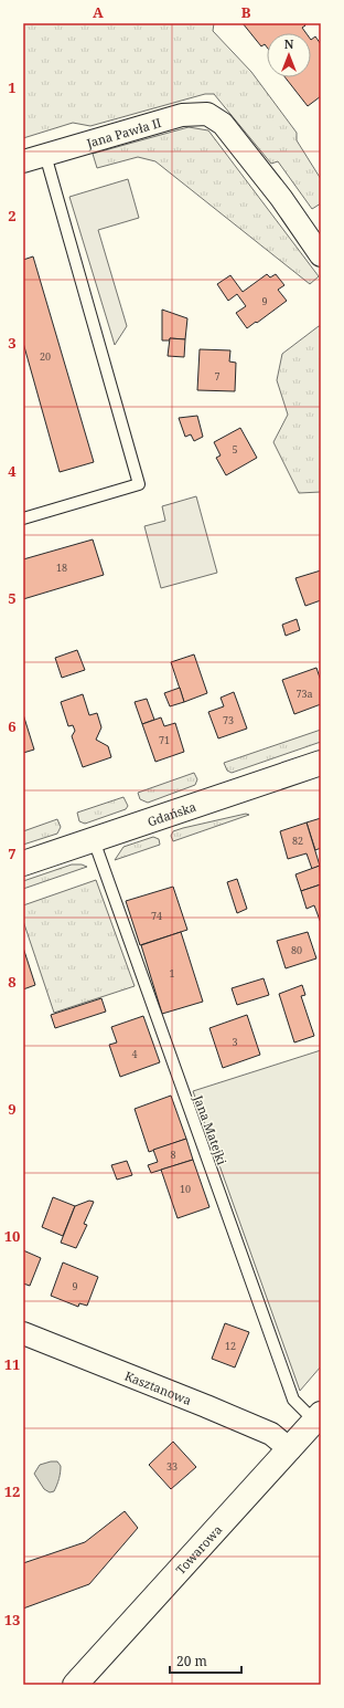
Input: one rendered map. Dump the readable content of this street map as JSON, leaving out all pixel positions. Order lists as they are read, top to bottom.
{
  "streets": {
    "street": [
      "Jana Pawła II",
      "Gdańska",
      "Kasztanowa",
      "Towarowa"
    ],
    "lane": ["Jana Matejki"]
  },
  "crossings": [
    ["Gdańska", "Jana Matejki"],
    ["Jana Matejki", "Towarowa"],
    ["Kasztanowa", "Towarowa"]
  ],
  "house_numbers": [
    "9",
    "20",
    "7",
    "5",
    "18",
    "73a",
    "73",
    "71",
    "82",
    "74",
    "80",
    "1",
    "3",
    "4",
    "8",
    "10",
    "9",
    "12",
    "33"
  ],
  "scale_bar": "20 m",
  "north": "top",
  "grid": {
    "columns": ["A", "B"],
    "rows": [
      "1",
      "2",
      "3",
      "4",
      "5",
      "6",
      "7",
      "8",
      "9",
      "10",
      "11",
      "12",
      "13"
    ]
  }
}
